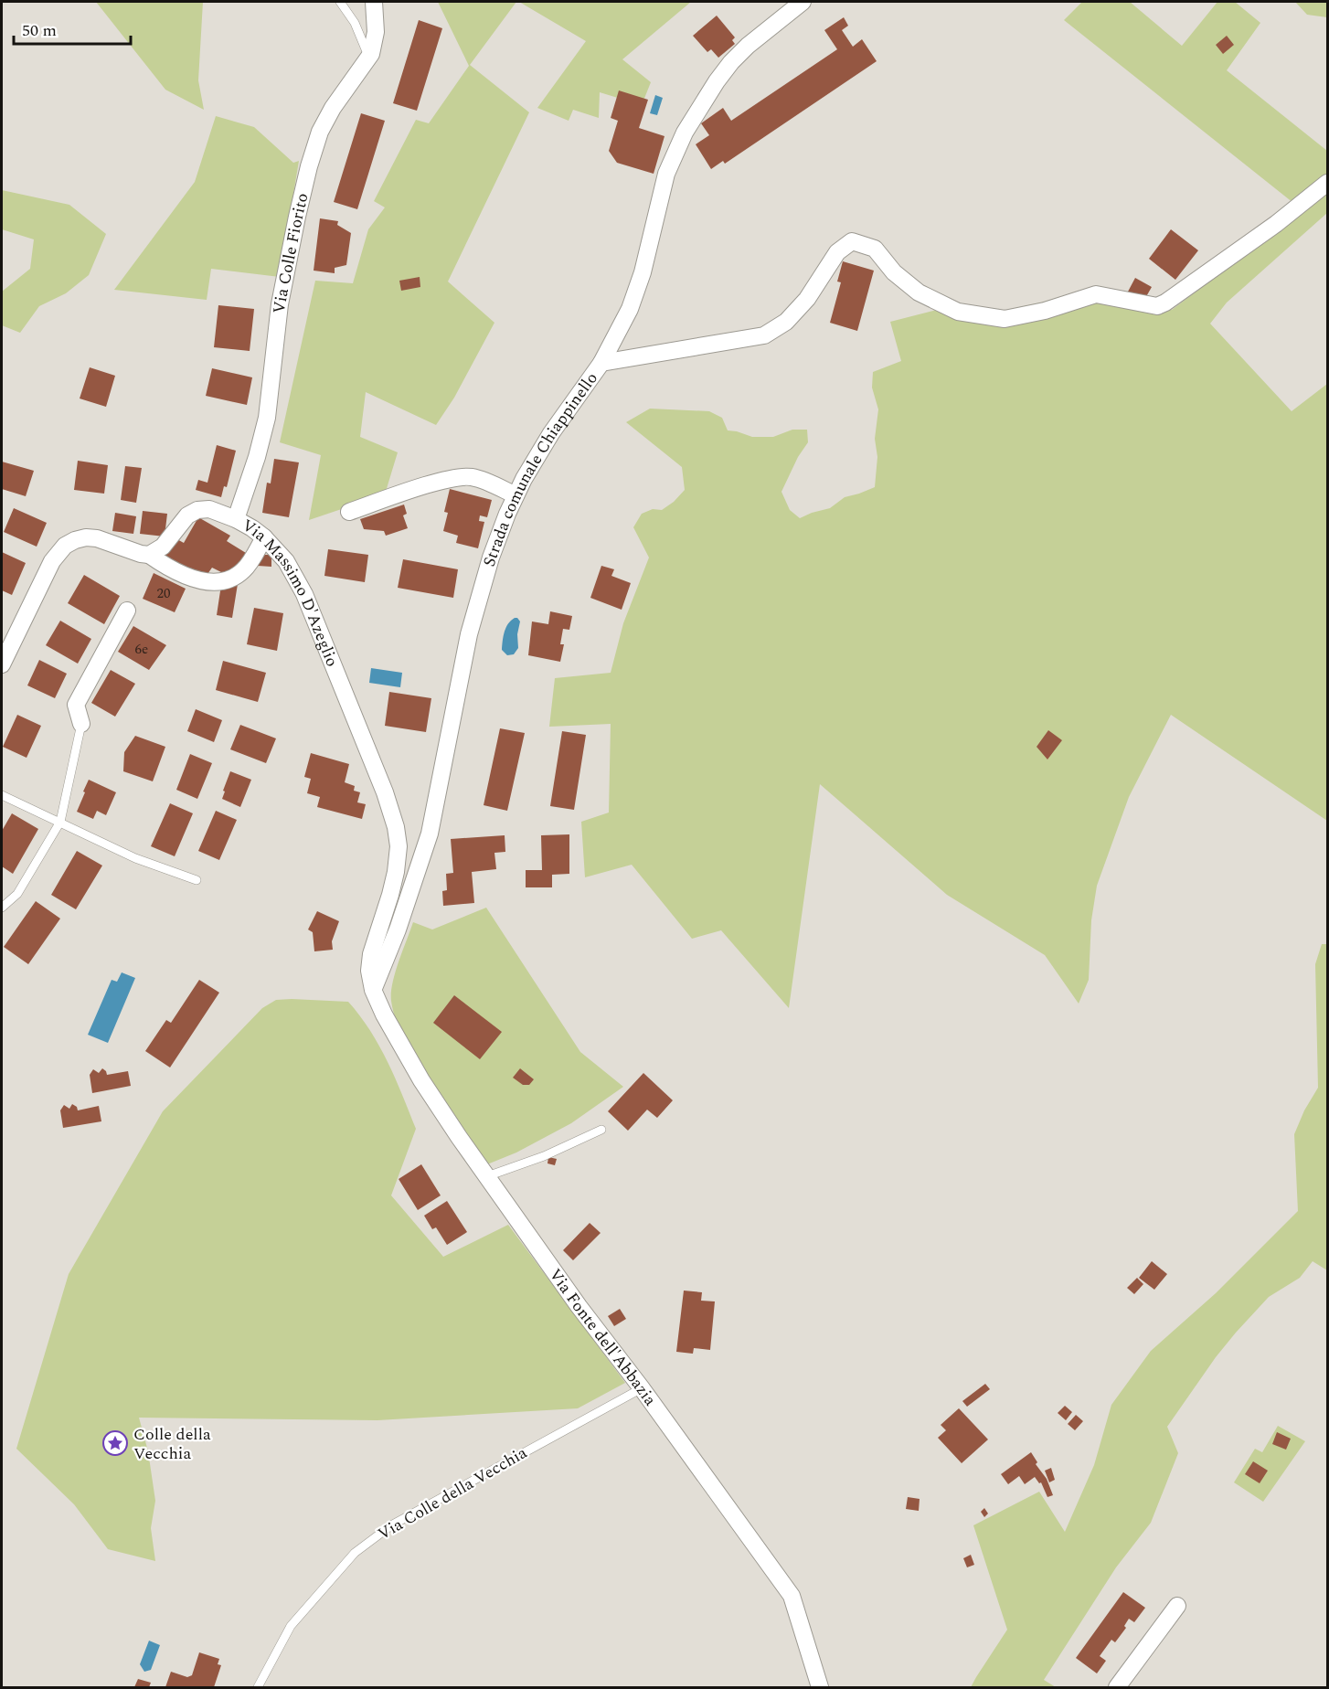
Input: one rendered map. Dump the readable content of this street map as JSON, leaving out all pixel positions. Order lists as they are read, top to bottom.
{
  "streets": {
    "street": [
      "Via Colle Fiorito",
      "Strada comunale Chiappinello",
      "Via Massimo D'Azeglio",
      "Via Fonte dell'Abbazia"
    ],
    "lane": ["Via Colle della Vecchia"]
  },
  "crossings": [
    ["Via Colle Fiorito", "Via Massimo D'Azeglio"],
    ["Strada comunale Chiappinello", "Via Massimo D'Azeglio"],
    ["Strada comunale Chiappinello", "Via Fonte dell'Abbazia"],
    ["Via Massimo D'Azeglio", "Via Fonte dell'Abbazia"],
    ["Via Fonte dell'Abbazia", "Via Colle della Vecchia"]
  ],
  "places": {
    "place": ["Colle della Vecchia"]
  },
  "house_numbers": ["20", "6e"],
  "scale_bar": "50 m"
}
